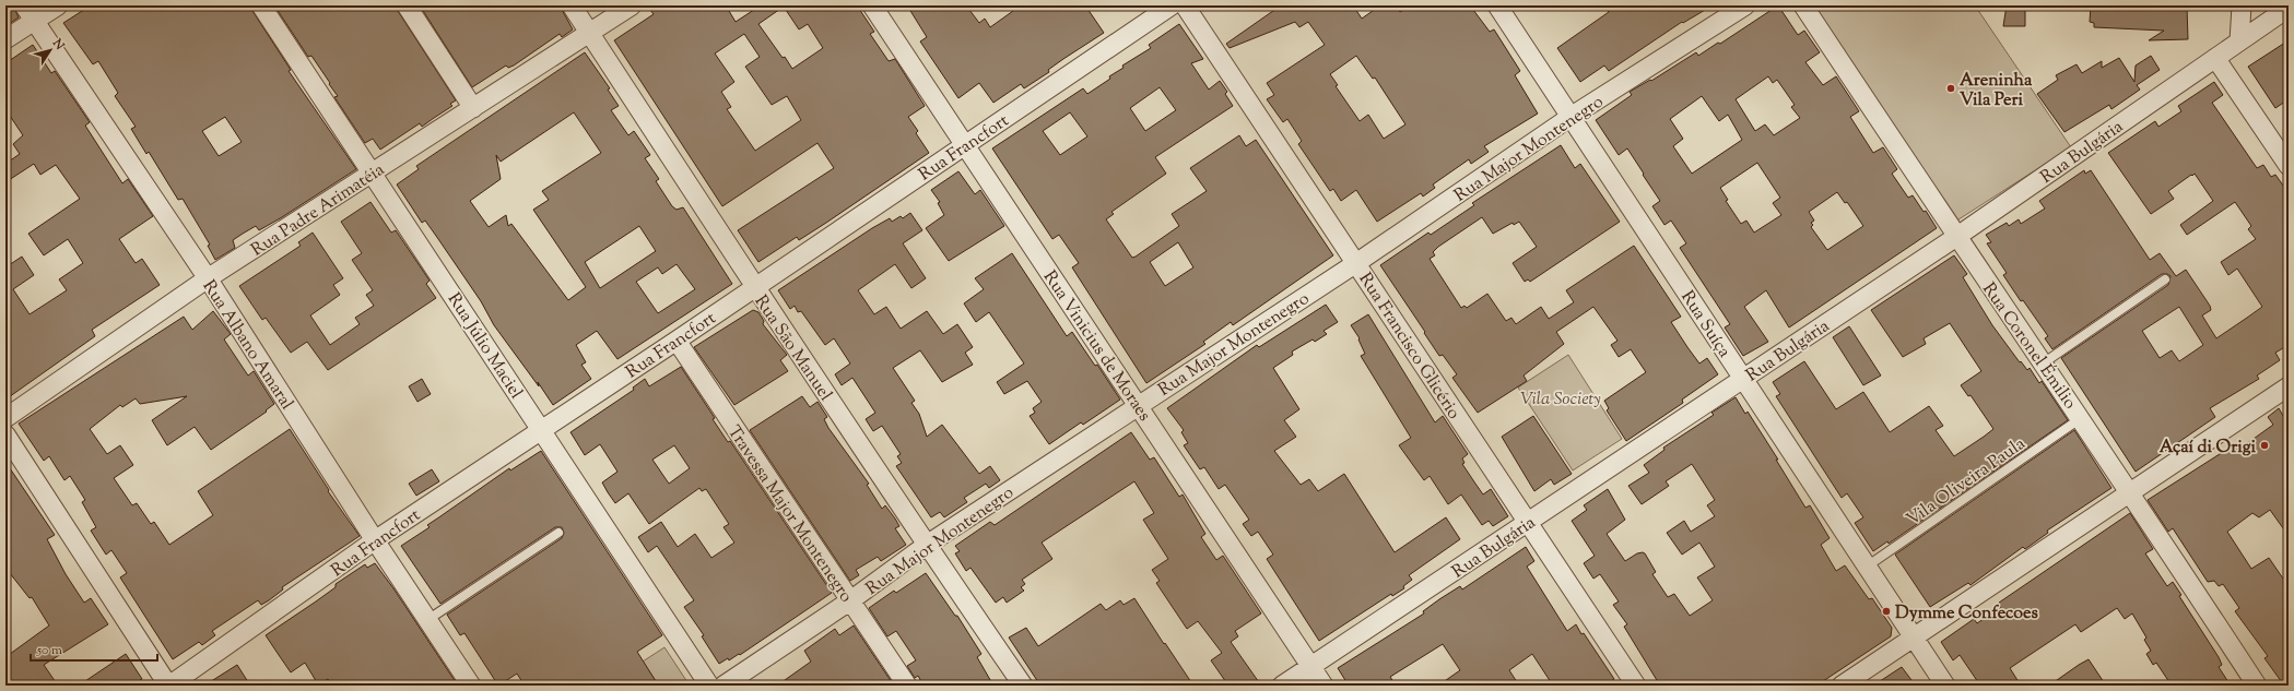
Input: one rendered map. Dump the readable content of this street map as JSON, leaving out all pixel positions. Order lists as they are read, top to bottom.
{
  "streets": {
    "street": [
      "Rua Francfort",
      "Rua Major Montenegro",
      "Rua Bulgária",
      "Rua Padre Arimatéia",
      "Rua Suíça",
      "Rua Albano Amaral",
      "Rua Júlio Maciel",
      "Rua Vinicius de Moraes",
      "Rua Francisco Glicério",
      "Rua Coronel Émilio",
      "Rua São Manuel",
      "Travessa Major Montenegro"
    ],
    "lane": ["Vila Oliveira Paula"]
  },
  "crossings": [
    ["Rua Francfort", "Rua Albano Amaral"],
    ["Rua Francfort", "Rua Júlio Maciel"],
    ["Rua Francfort", "Rua Vinicius de Moraes"],
    ["Rua Francfort", "Rua São Manuel"],
    ["Rua Francfort", "Travessa Major Montenegro"],
    ["Rua Major Montenegro", "Rua Suíça"],
    ["Rua Major Montenegro", "Rua Vinicius de Moraes"],
    ["Rua Major Montenegro", "Rua Francisco Glicério"],
    ["Rua Major Montenegro", "Rua São Manuel"],
    ["Rua Major Montenegro", "Travessa Major Montenegro"],
    ["Rua Bulgária", "Rua Suíça"],
    ["Rua Bulgária", "Rua Vinicius de Moraes"],
    ["Rua Bulgária", "Rua Francisco Glicério"],
    ["Rua Bulgária", "Rua Coronel Émilio"],
    ["Rua Padre Arimatéia", "Rua Albano Amaral"],
    ["Rua Padre Arimatéia", "Rua Júlio Maciel"],
    ["Rua Padre Arimatéia", "Rua São Manuel"],
    ["Rua Suíça", "Vila Oliveira Paula"],
    ["Rua Coronel Émilio", "Vila Oliveira Paula"]
  ],
  "parks": ["Vila Society"],
  "places": ["Areninha Vila Peri", "Açaí di Origi", "Dymme Confecoes"],
  "scale_bar": "50 m",
  "north": "top right"
}
